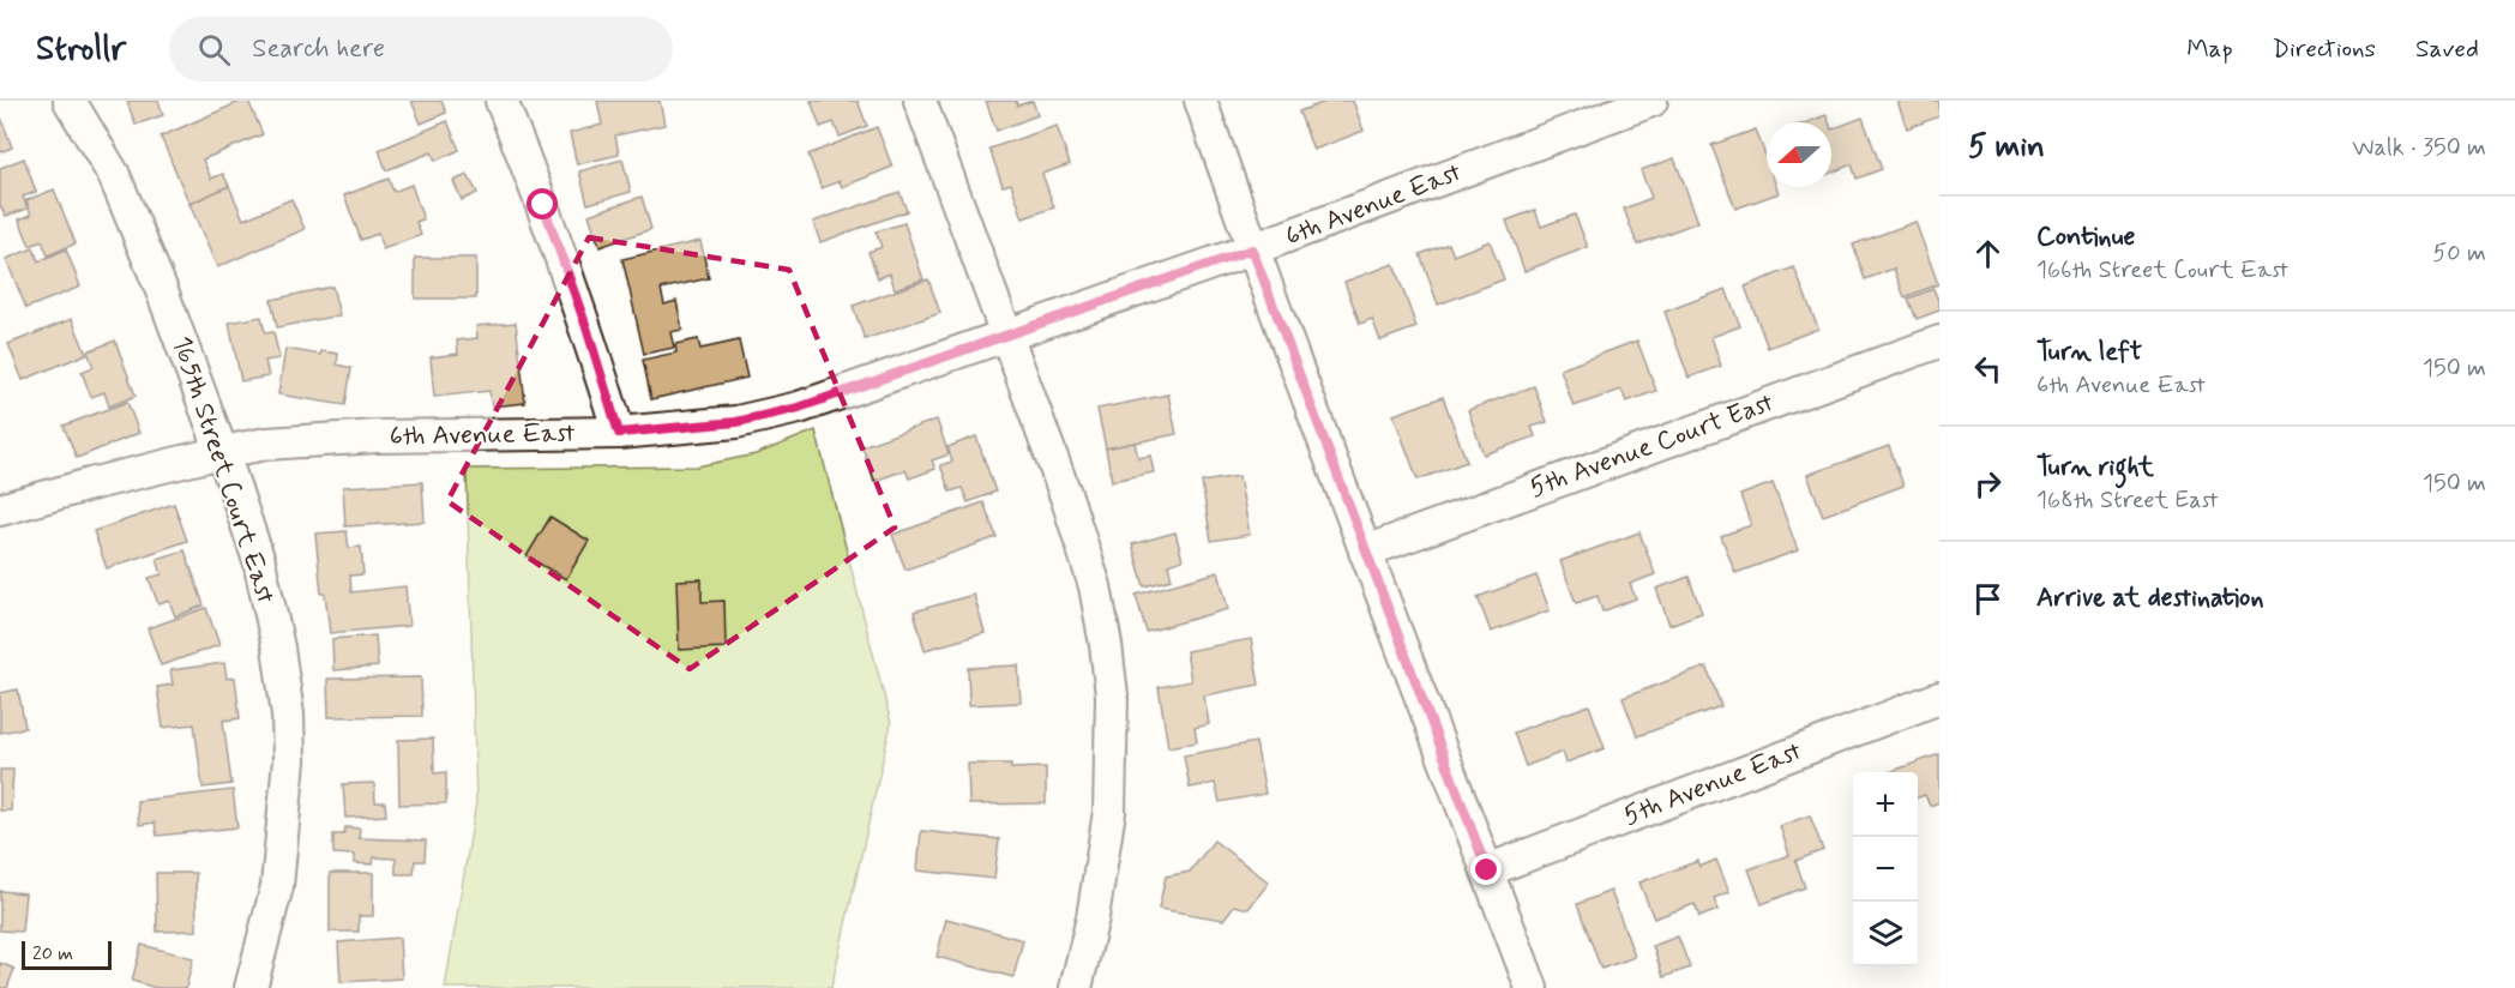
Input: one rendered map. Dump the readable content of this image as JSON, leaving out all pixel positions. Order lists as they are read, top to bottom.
{
  "streets": {
    "street": [
      "6th Avenue East",
      "5th Avenue Court East",
      "165th Street Court East",
      "5th Avenue East"
    ]
  },
  "crossings": [
    ["6th Avenue East", "165th Street Court East"]
  ],
  "scale_bar": "20 m",
  "north": "left",
  "page": {
    "header": "Strollr",
    "search": "Search here",
    "nav": ["Map", "Directions", "Saved"],
    "heading": ["5 min", "Walk · 350 m"],
    "list": [
      ["Continue", "166th Street Court East", "50 m"],
      ["Turn left", "6th Avenue East", "150 m"],
      ["Turn right", "168th Street East", "150 m"],
      "Arrive at destination"
    ],
    "map_buttons": ["+", "−"],
    "scale": "20 m"
  }
}
